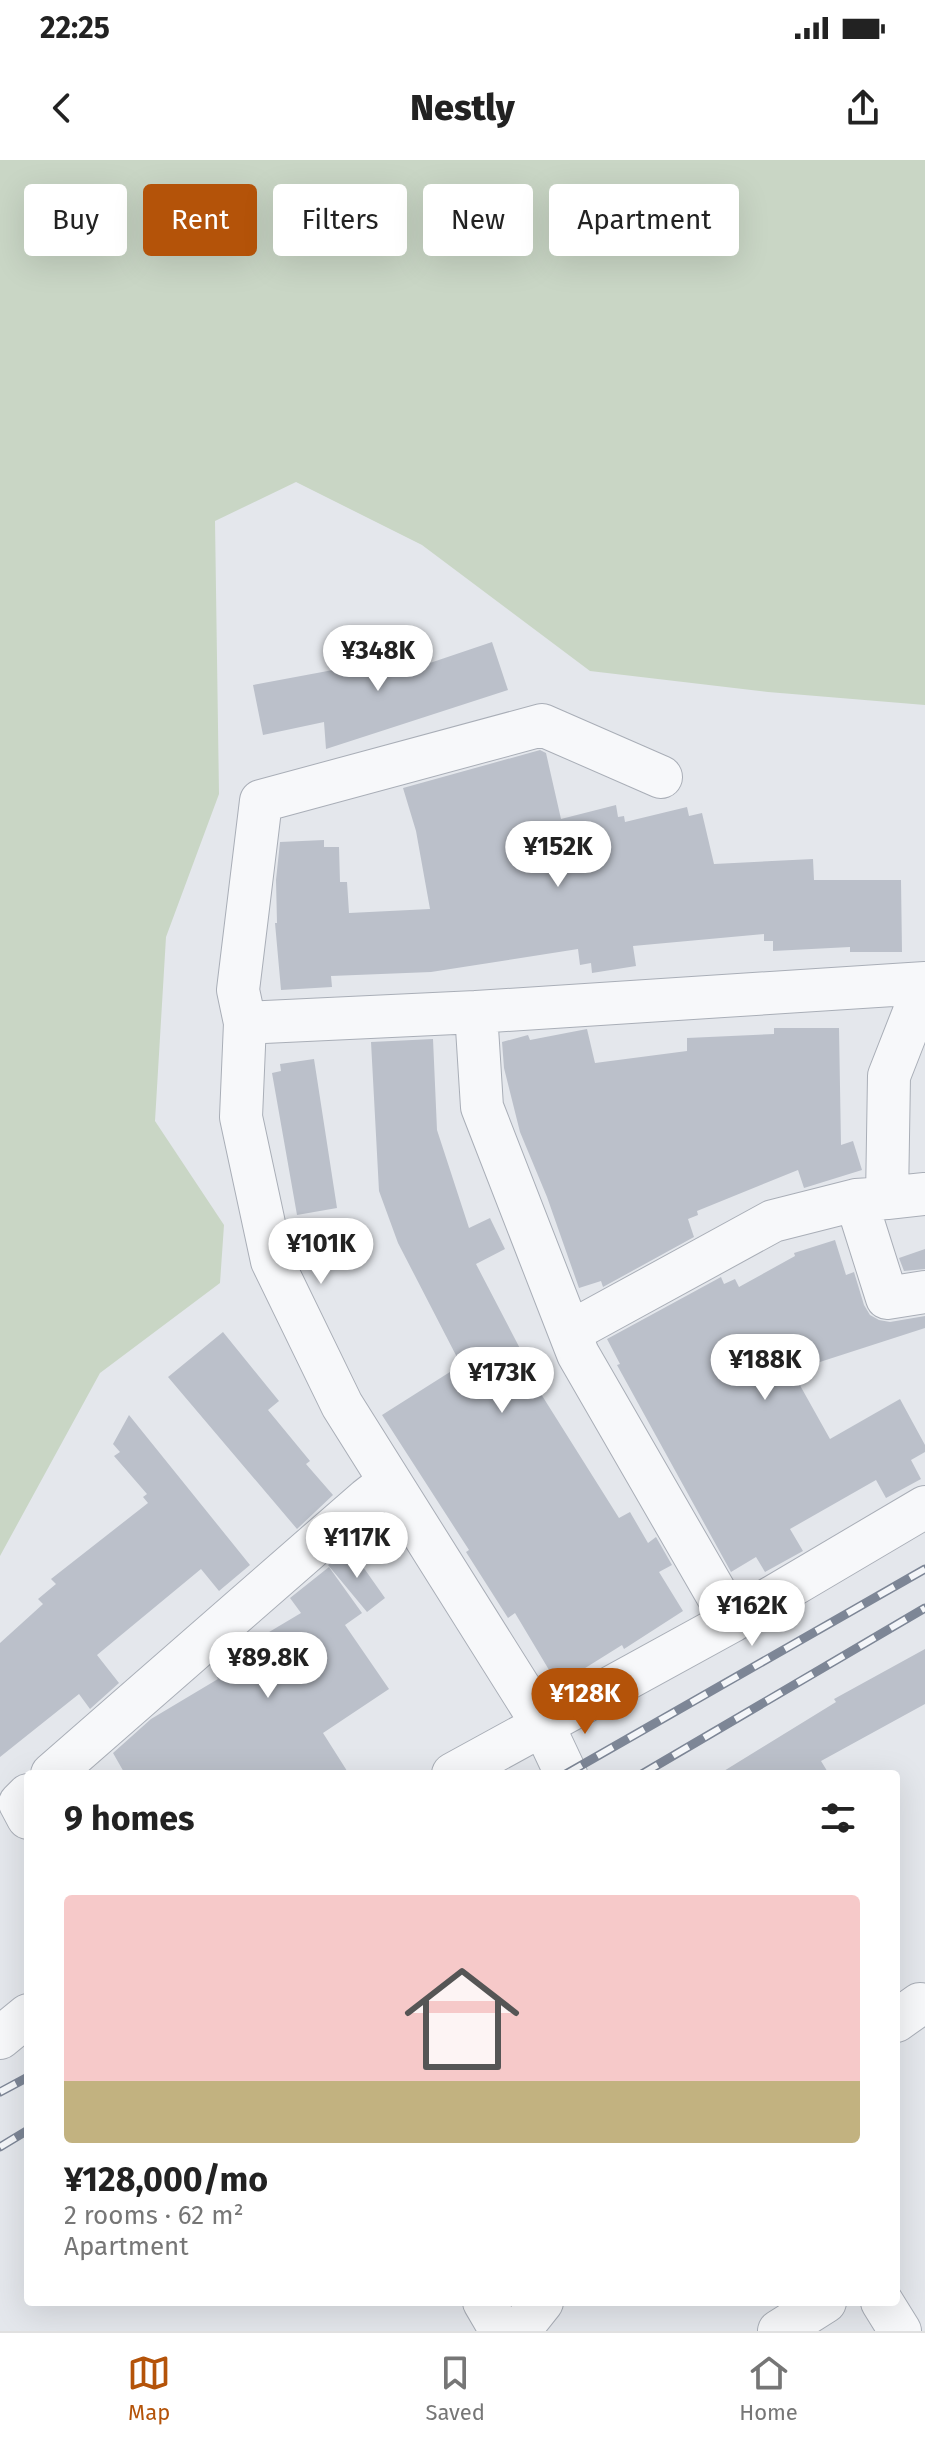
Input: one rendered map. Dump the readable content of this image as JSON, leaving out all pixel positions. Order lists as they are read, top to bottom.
{
  "page": {
    "status": "22:25",
    "header": "Nestly",
    "chip": [
      "Buy",
      "Rent",
      "Filters",
      "New",
      "Apartment"
    ],
    "price": [
      "¥348K",
      "¥152K",
      "¥101K",
      "¥188K",
      "¥173K",
      "¥117K",
      "¥162K",
      "¥89.8K",
      "¥128K"
    ],
    "heading": "9 homes",
    "list": [
      {
        "name": "¥128,000/mo",
        "note": "2 rooms · 62 m² · Apartment"
      }
    ],
    "tabs": ["Map", "Saved", "Home"]
  }
}
